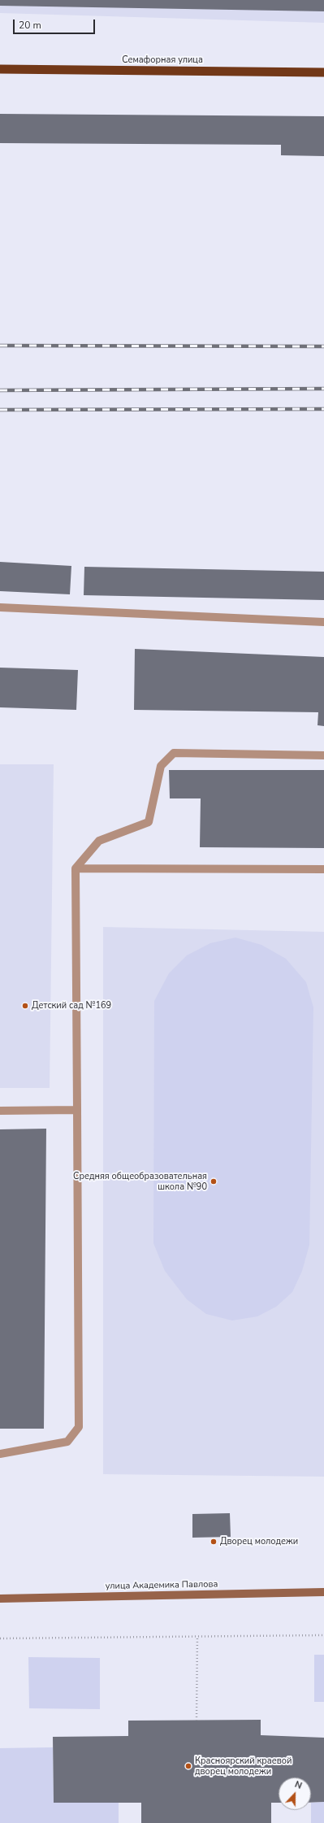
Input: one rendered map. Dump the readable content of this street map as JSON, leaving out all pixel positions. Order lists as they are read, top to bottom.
{
  "streets": {
    "highway": ["Семафорная улица"],
    "main road": ["улица Академика Павлова"]
  },
  "places": [
    "Детский сад №169",
    "Средняя общеобразовательная школа №90",
    "Дворец молодежи",
    "Красноярский краевой дворец молодежи"
  ],
  "scale_bar": "20 m",
  "north": "top"
}
